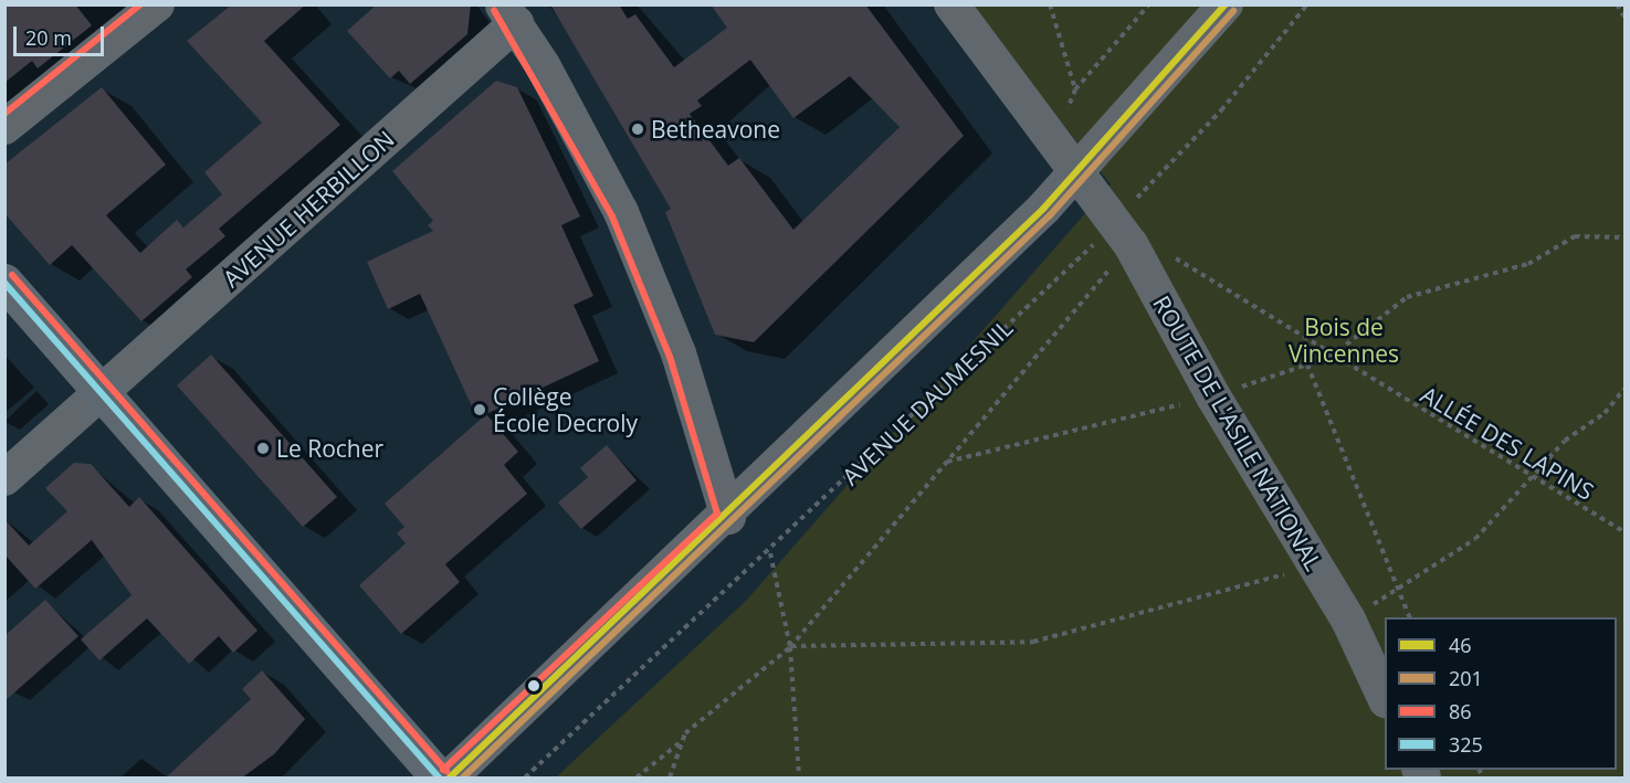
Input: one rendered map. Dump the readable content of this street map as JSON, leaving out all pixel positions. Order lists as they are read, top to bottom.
{
  "streets": {
    "street": ["AVENUE HERBILLON", "ROUTE DE L'ASILE NATIONAL"],
    "path": ["AVENUE DAUMESNIL", "ALLÉE DES LAPINS"]
  },
  "crossings": [
    ["AVENUE DAUMESNIL", "ROUTE DE L'ASILE NATIONAL"],
    ["AVENUE DAUMESNIL", "ALLÉE DES LAPINS"],
    ["ROUTE DE L'ASILE NATIONAL", "ALLÉE DES LAPINS"]
  ],
  "parks": ["Bois de Vincennes"],
  "places": ["Betheavone", "Collège École Decroly", "Le Rocher"],
  "lines": [
    "transit line 46",
    "transit line 86",
    "transit line 201",
    "transit line 325"
  ],
  "legend": [
    "46",
    "201",
    "86",
    "325"
  ],
  "scale_bar": "20 m"
}
